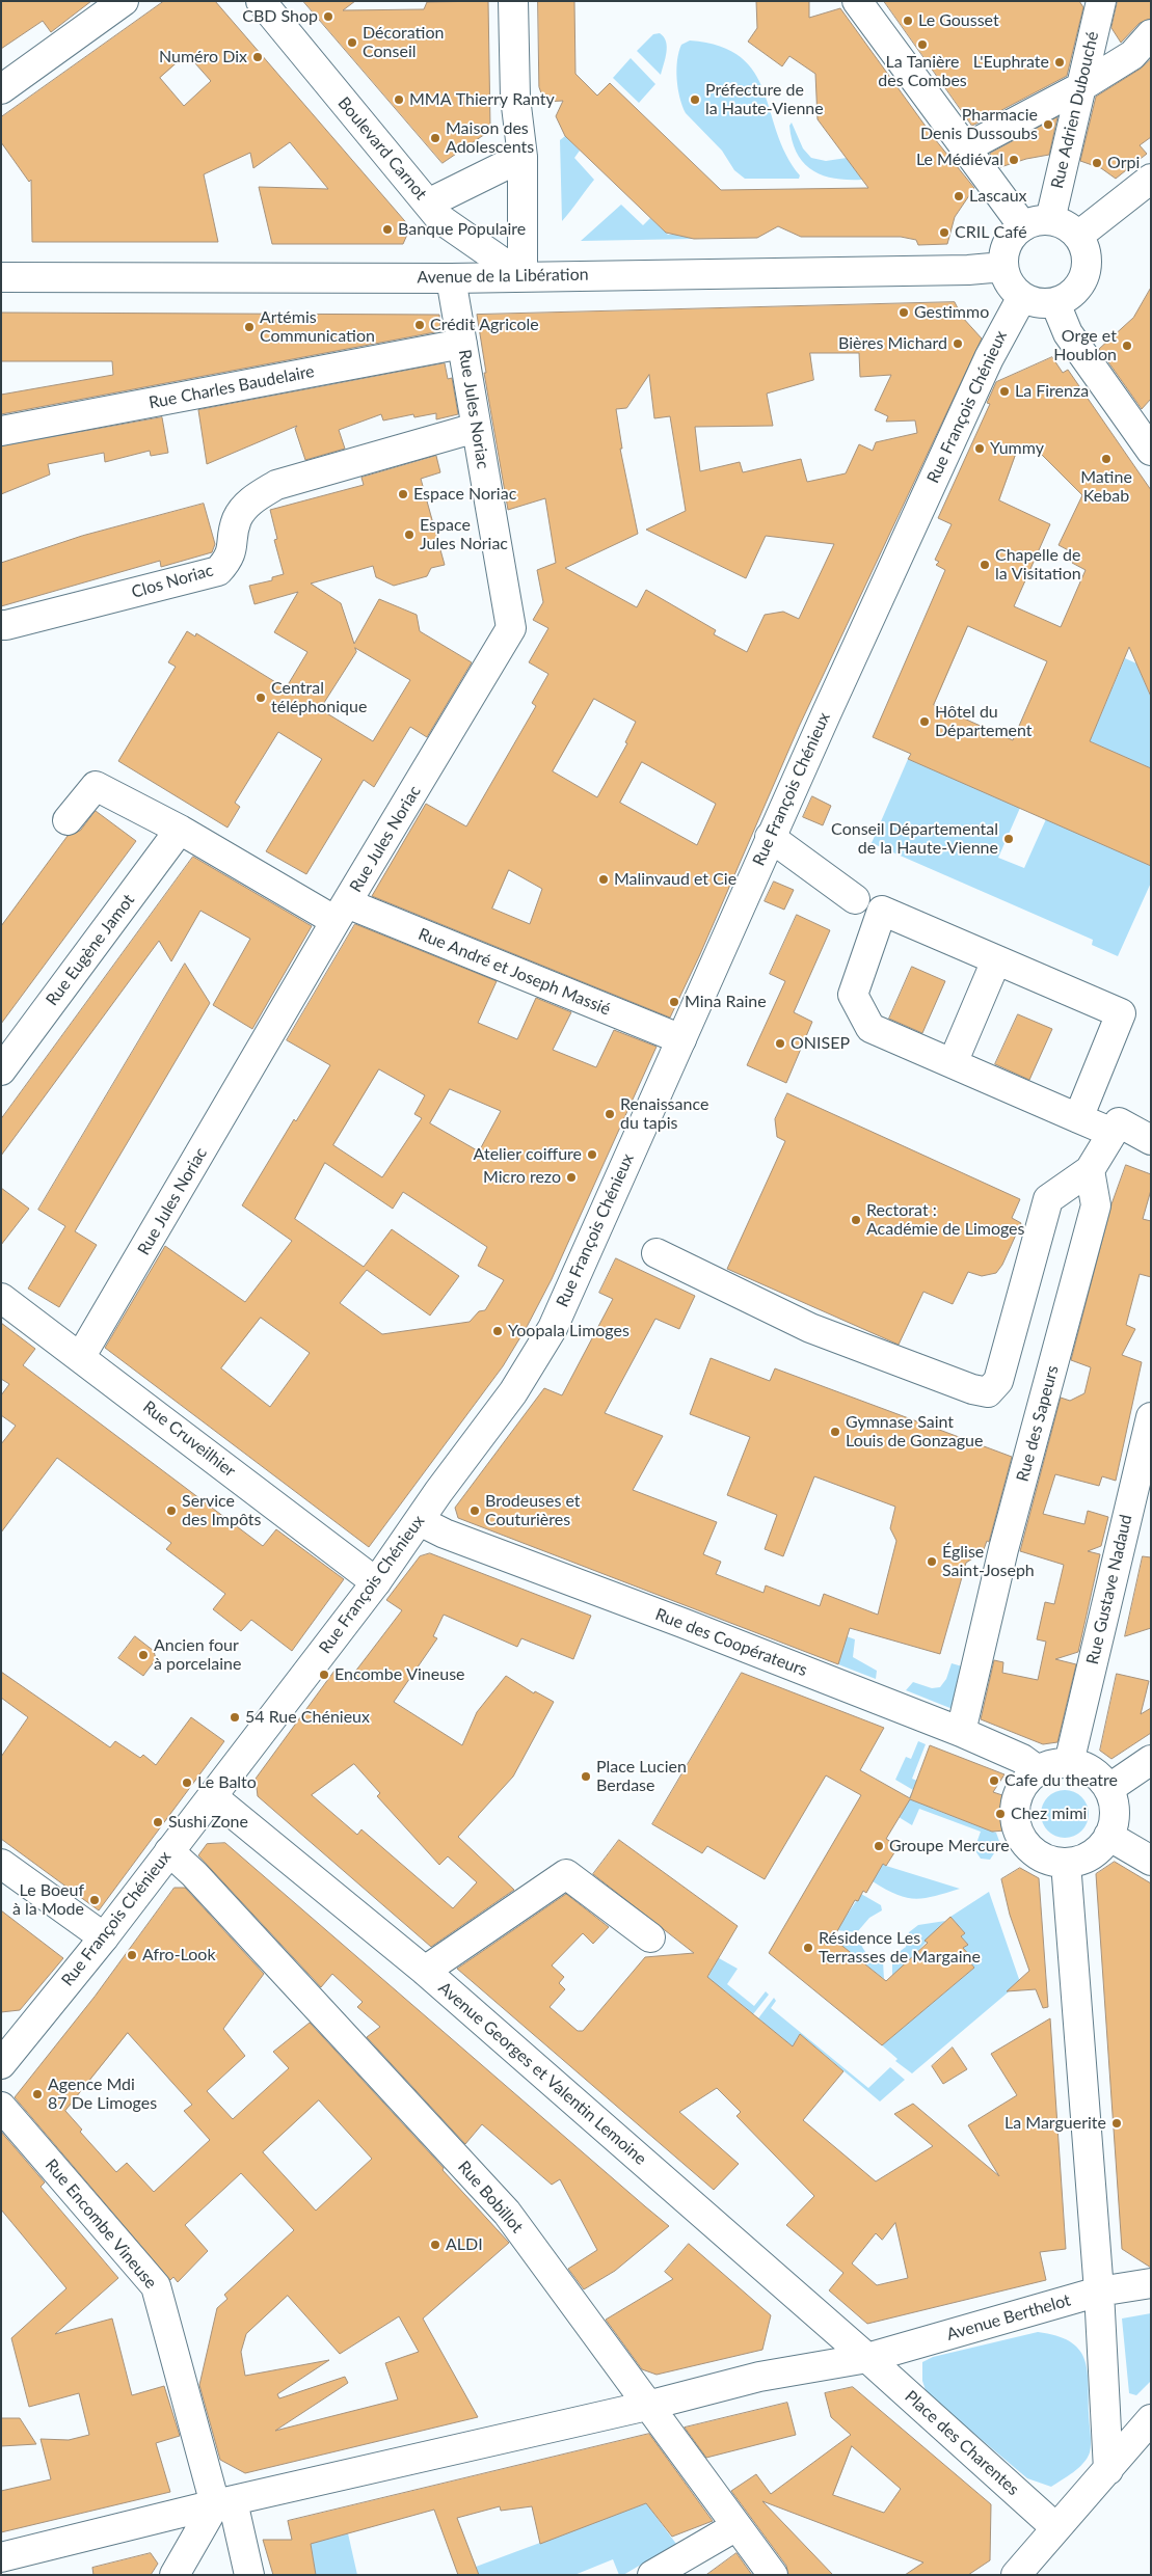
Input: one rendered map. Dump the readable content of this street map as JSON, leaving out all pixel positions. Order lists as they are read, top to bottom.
{
  "streets": {
    "street": [
      "Rue Adrien Dubouché",
      "Boulevard Carnot",
      "Avenue de la Libération",
      "Rue Charles Baudelaire",
      "Rue François Chénieux",
      "Rue Jules Noriac",
      "Clos Noriac",
      "Rue Eugène Jamot",
      "Rue André et Joseph Massié",
      "Rue des Sapeurs",
      "Rue Cruveilhier",
      "Rue Gustave Nadaud",
      "Rue des Coopérateurs",
      "Avenue Georges et Valentin Lemoine",
      "Rue Bobillot",
      "Rue Encombe Vineuse",
      "Avenue Berthelot",
      "Place des Charentes"
    ]
  },
  "crossings": [
    ["Rue Adrien Dubouché", "Avenue de la Libération"],
    ["Rue Adrien Dubouché", "Rue François Chénieux"],
    ["Boulevard Carnot", "Avenue de la Libération"],
    ["Avenue de la Libération", "Rue François Chénieux"],
    ["Avenue de la Libération", "Rue Jules Noriac"],
    ["Rue Charles Baudelaire", "Rue Jules Noriac"],
    ["Rue François Chénieux", "Rue André et Joseph Massié"],
    ["Rue François Chénieux", "Rue Cruveilhier"],
    ["Rue François Chénieux", "Rue des Coopérateurs"],
    ["Rue François Chénieux", "Avenue Georges et Valentin Lemoine"],
    ["Rue François Chénieux", "Rue Bobillot"],
    ["Rue Jules Noriac", "Clos Noriac"],
    ["Rue Jules Noriac", "Rue André et Joseph Massié"],
    ["Rue Jules Noriac", "Rue Cruveilhier"],
    ["Rue des Sapeurs", "Rue des Coopérateurs"],
    ["Rue Gustave Nadaud", "Rue des Coopérateurs"],
    ["Avenue Georges et Valentin Lemoine", "Avenue Berthelot"],
    ["Avenue Georges et Valentin Lemoine", "Place des Charentes"],
    ["Rue Bobillot", "Avenue Berthelot"],
    ["Rue Encombe Vineuse", "Avenue Berthelot"],
    ["Avenue Berthelot", "Place des Charentes"]
  ],
  "places": [
    "CBD Shop",
    "Le Gousset",
    "Décoration Conseil",
    "La Tanière des Combes",
    "Numéro Dix",
    "L'Euphrate",
    "MMA Thierry Ranty",
    "Préfecture de la Haute-Vienne",
    "Pharmacie Denis Dussoubs",
    "Maison des Adolescents",
    "Le Médiéval",
    "Orpi",
    "Lascaux",
    "Banque Populaire",
    "CRIL Café",
    "Gestimmo",
    "Crédit Agricole",
    "Artémis Communication",
    "Bières Michard",
    "Orge et Houblon",
    "La Firenza",
    "Yummy",
    "Matine Kebab",
    "Espace Noriac",
    "Espace Jules Noriac",
    "Chapelle de la Visitation",
    "Central téléphonique",
    "Hôtel du Département",
    "Conseil Départemental de la Haute-Vienne",
    "Malinvaud et Cie",
    "Mina Raine",
    "ONISEP",
    "Renaissance du tapis",
    "Atelier coiffure",
    "Micro rezo",
    "Rectorat : Académie de Limoges",
    "Yoopala Limoges",
    "Gymnase Saint Louis de Gonzague",
    "Service des Impôts",
    "Brodeuses et Couturières",
    "Église Saint-Joseph",
    "Ancien four à porcelaine",
    "Encombe Vineuse",
    "54 Rue Chénieux",
    "Place Lucien Berdase",
    "Cafe du theatre",
    "Le Balto",
    "Chez mimi",
    "Sushi Zone",
    "Groupe Mercure",
    "Le Boeuf à la Mode",
    "Résidence Les Terrasses de Margaine",
    "Afro-Look",
    "Agence Mdi 87 De Limoges",
    "La Marguerite",
    "ALDI"
  ]
}
